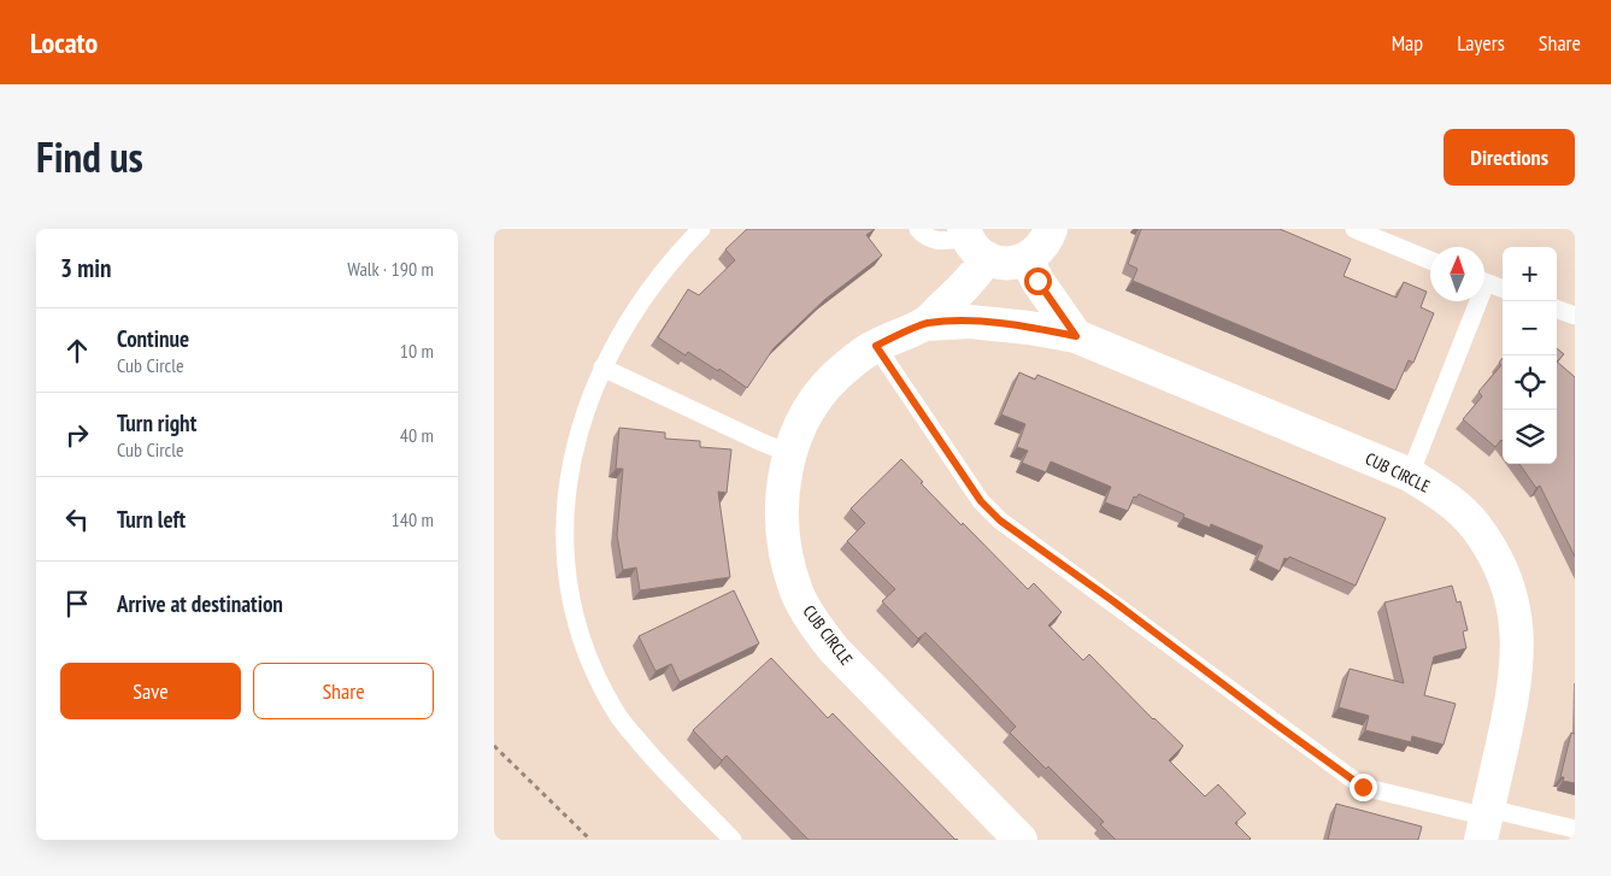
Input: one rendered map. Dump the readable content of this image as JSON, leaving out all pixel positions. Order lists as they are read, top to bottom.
{
  "streets": {
    "street": ["CUB CIRCLE"]
  },
  "north": "top",
  "page": {
    "header": "Locato",
    "nav": ["Map", "Layers", "Share"],
    "title": "Find us",
    "buttons": [
      "Directions",
      ["Save", "Share"]
    ],
    "heading": ["3 min", "Walk · 190 m"],
    "map_buttons": ["+", "−"],
    "list": [
      ["Continue", "Cub Circle", "10 m"],
      ["Turn right", "Cub Circle", "40 m"],
      ["Turn left", "140 m"],
      "Arrive at destination"
    ]
  }
}
